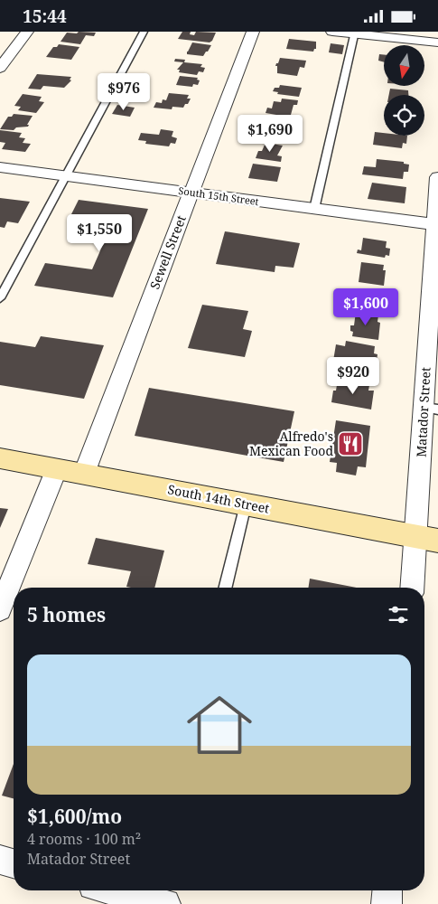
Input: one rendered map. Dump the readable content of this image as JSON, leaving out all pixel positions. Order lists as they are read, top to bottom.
{
  "streets": {
    "main road": ["South 14th Street"],
    "street": ["South 15th Street", "Sewell Street", "Matador Street"]
  },
  "crossings": [
    ["South 15th Street", "Sewell Street"],
    ["South 15th Street", "Matador Street"],
    ["Sewell Street", "South 14th Street"],
    ["Matador Street", "South 14th Street"]
  ],
  "places": {
    "restaurant": ["Alfredo's Mexican Food"]
  },
  "north": "bottom",
  "page": {
    "status": "15:44",
    "price": [
      "$976",
      "$1,690",
      "$1,550",
      "$1,600",
      "$920"
    ],
    "heading": "5 homes",
    "list": [
      {
        "name": "$1,600/mo",
        "note": "4 rooms · 100 m² · Matador Street"
      }
    ]
  }
}
